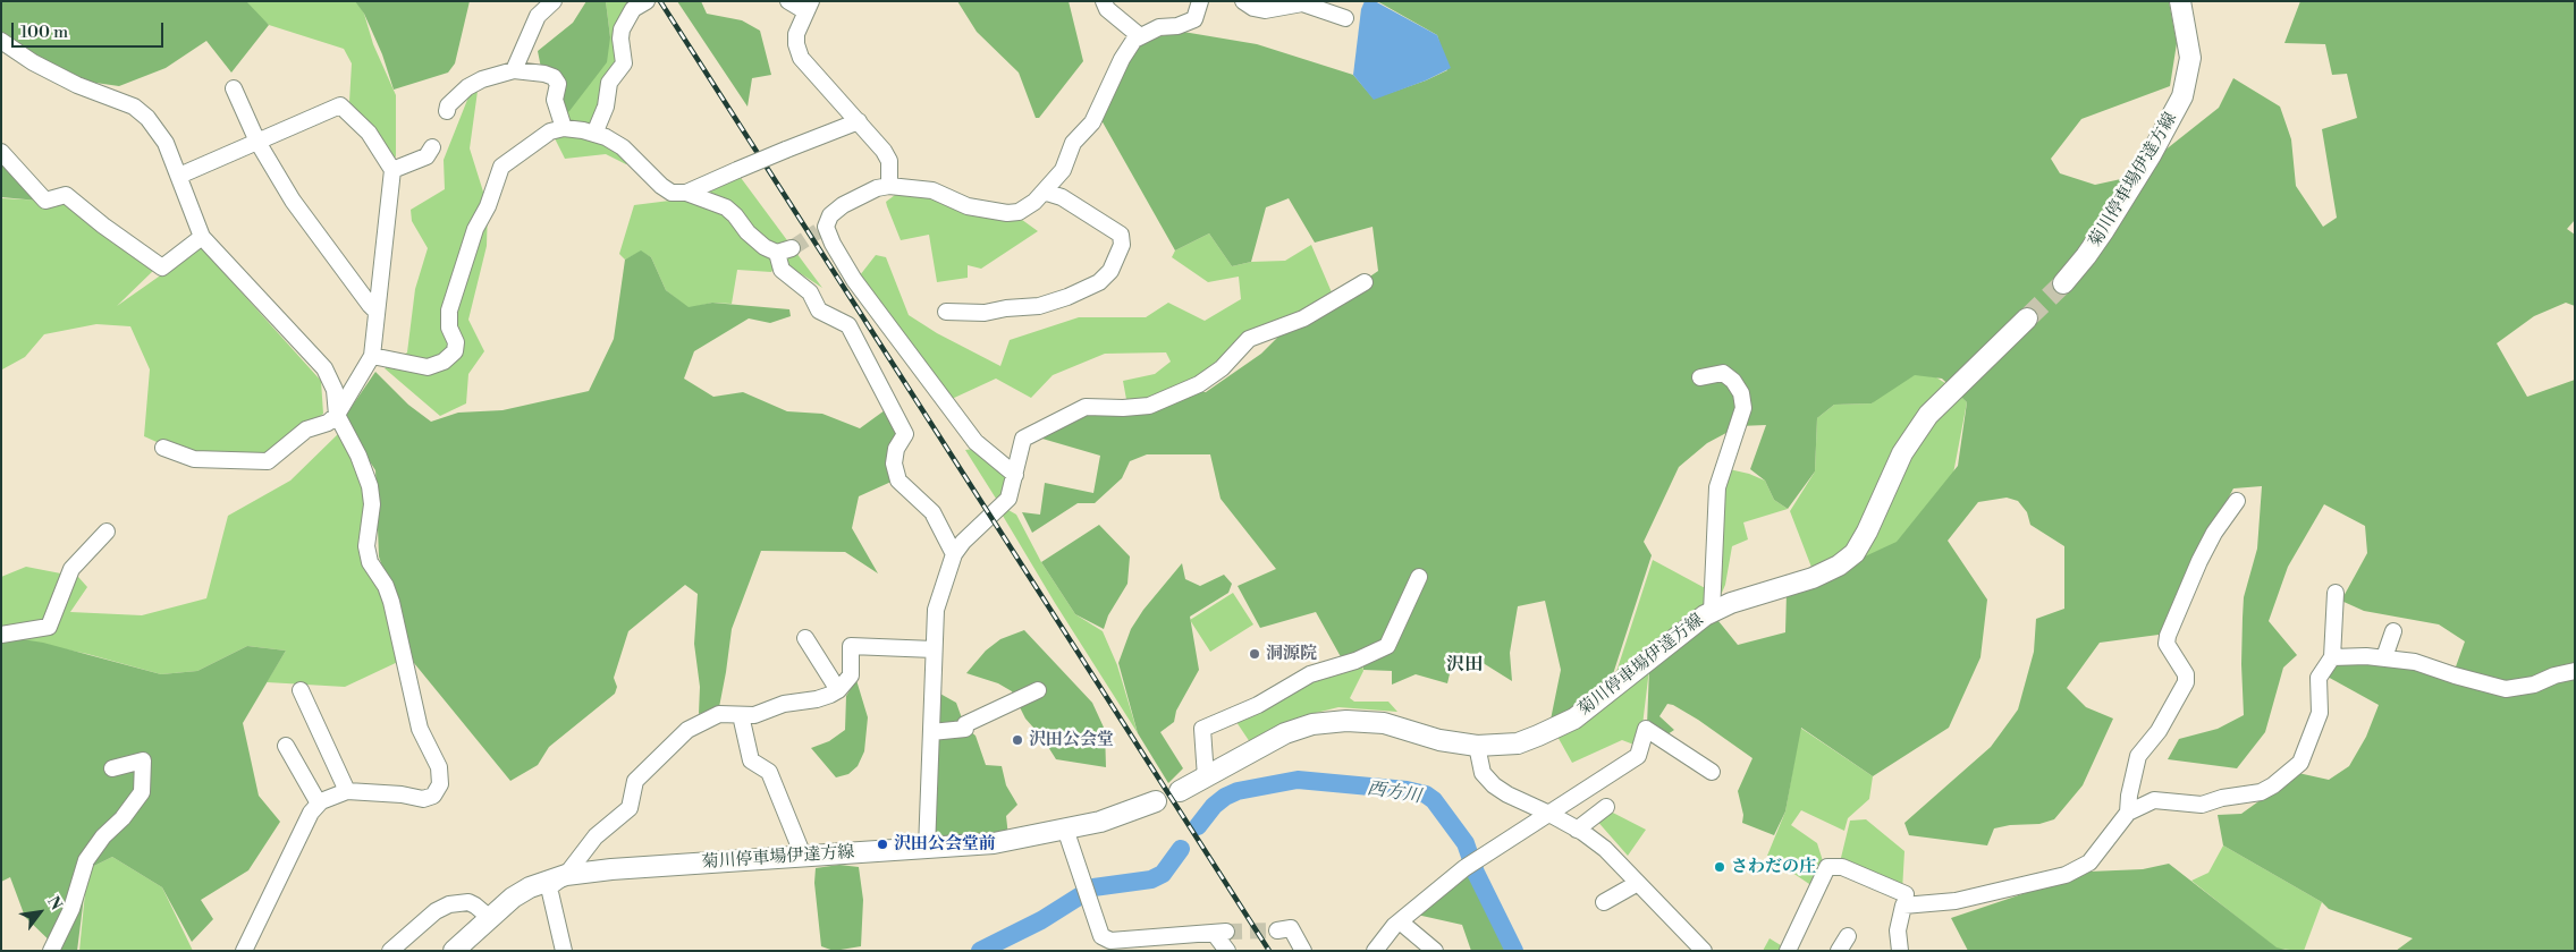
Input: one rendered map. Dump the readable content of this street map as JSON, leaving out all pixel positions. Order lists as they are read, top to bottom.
{
  "streets": {
    "main road": ["菊川停車場伊達方線"]
  },
  "districts": ["沢田"],
  "water": ["西方川"],
  "places": [
    "洞源院",
    "沢田公会堂",
    "沢田公会堂前",
    "さわだの庄"
  ],
  "scale_bar": "100 m",
  "north": "top right"
}
